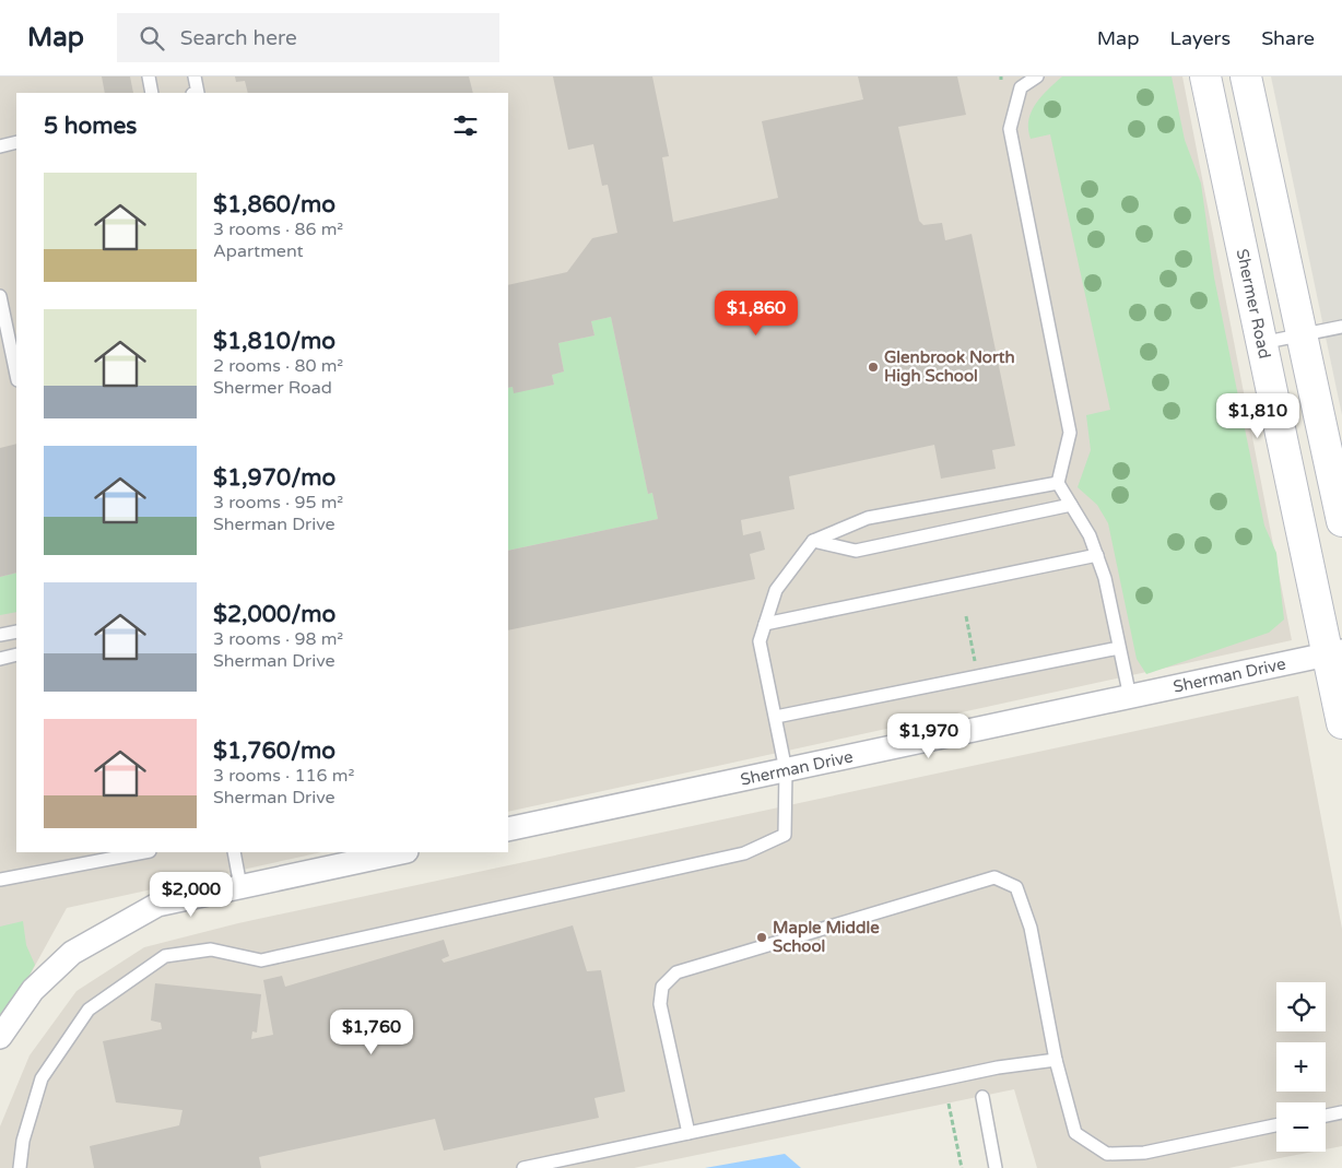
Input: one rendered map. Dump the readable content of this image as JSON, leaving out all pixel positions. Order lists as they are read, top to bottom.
{
  "streets": {
    "main road": ["Shermer Road"],
    "street": ["Sherman Drive"]
  },
  "crossings": [
    ["Shermer Road", "Sherman Drive"]
  ],
  "places": ["Glenbrook North High School", "Maple Middle School"],
  "page": {
    "header": "Map",
    "search": "Search here",
    "nav": ["Map", "Layers", "Share"],
    "heading": "5 homes",
    "list": [
      {
        "name": "$1,860/mo",
        "note": "3 rooms · 86 m² · Apartment"
      },
      {
        "name": "$1,810/mo",
        "note": "2 rooms · 80 m² · Shermer Road"
      },
      {
        "name": "$1,970/mo",
        "note": "3 rooms · 95 m² · Sherman Drive"
      },
      {
        "name": "$2,000/mo",
        "note": "3 rooms · 98 m² · Sherman Drive"
      },
      {
        "name": "$1,760/mo",
        "note": "3 rooms · 116 m² · Sherman Drive"
      }
    ],
    "price": [
      "$1,860",
      "$1,810",
      "$1,970",
      "$2,000",
      "$1,760"
    ],
    "map_buttons": ["+", "−"]
  }
}
